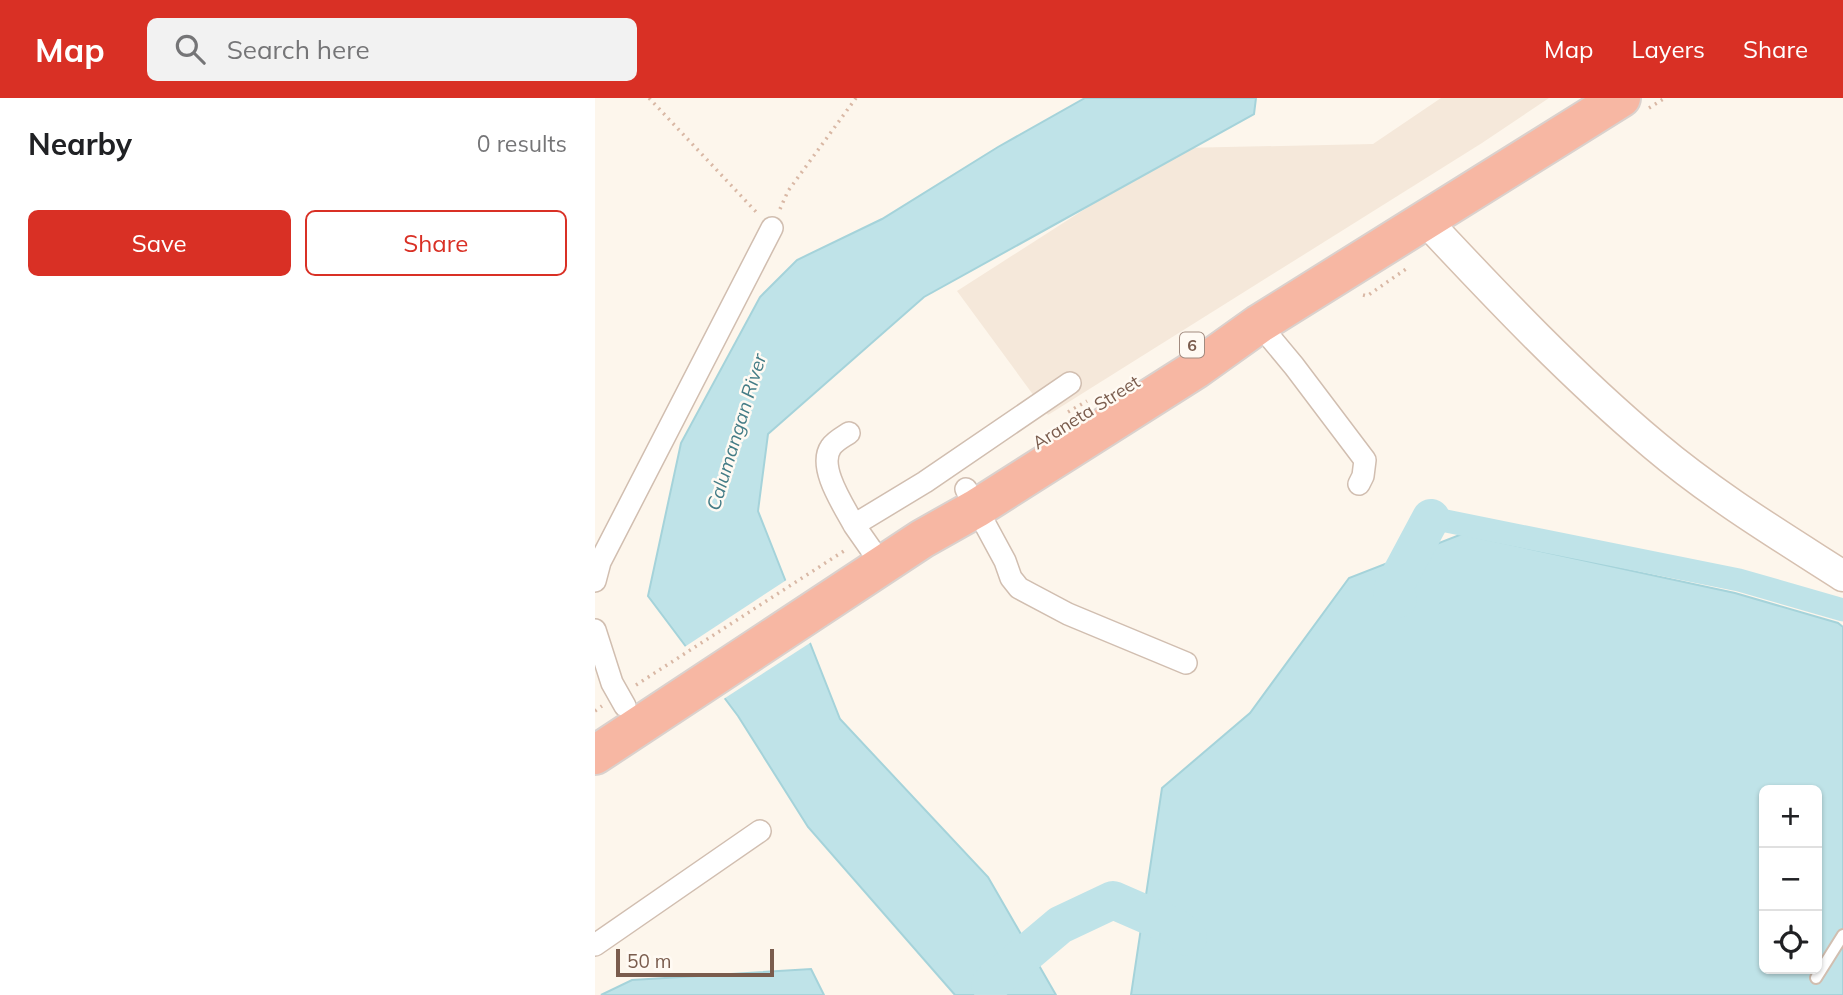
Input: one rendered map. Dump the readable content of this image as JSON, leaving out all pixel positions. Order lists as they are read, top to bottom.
{
  "streets": {
    "highway": ["6", "Araneta Street"]
  },
  "water": ["Calumangan River"],
  "scale_bar": "50 m",
  "page": {
    "header": "Map",
    "search": "Search here",
    "nav": ["Map", "Layers", "Share"],
    "heading": ["Nearby", "0 results"],
    "buttons": ["Save", "Share"],
    "map_buttons": ["+", "−"],
    "scale": "50 m"
  }
}
